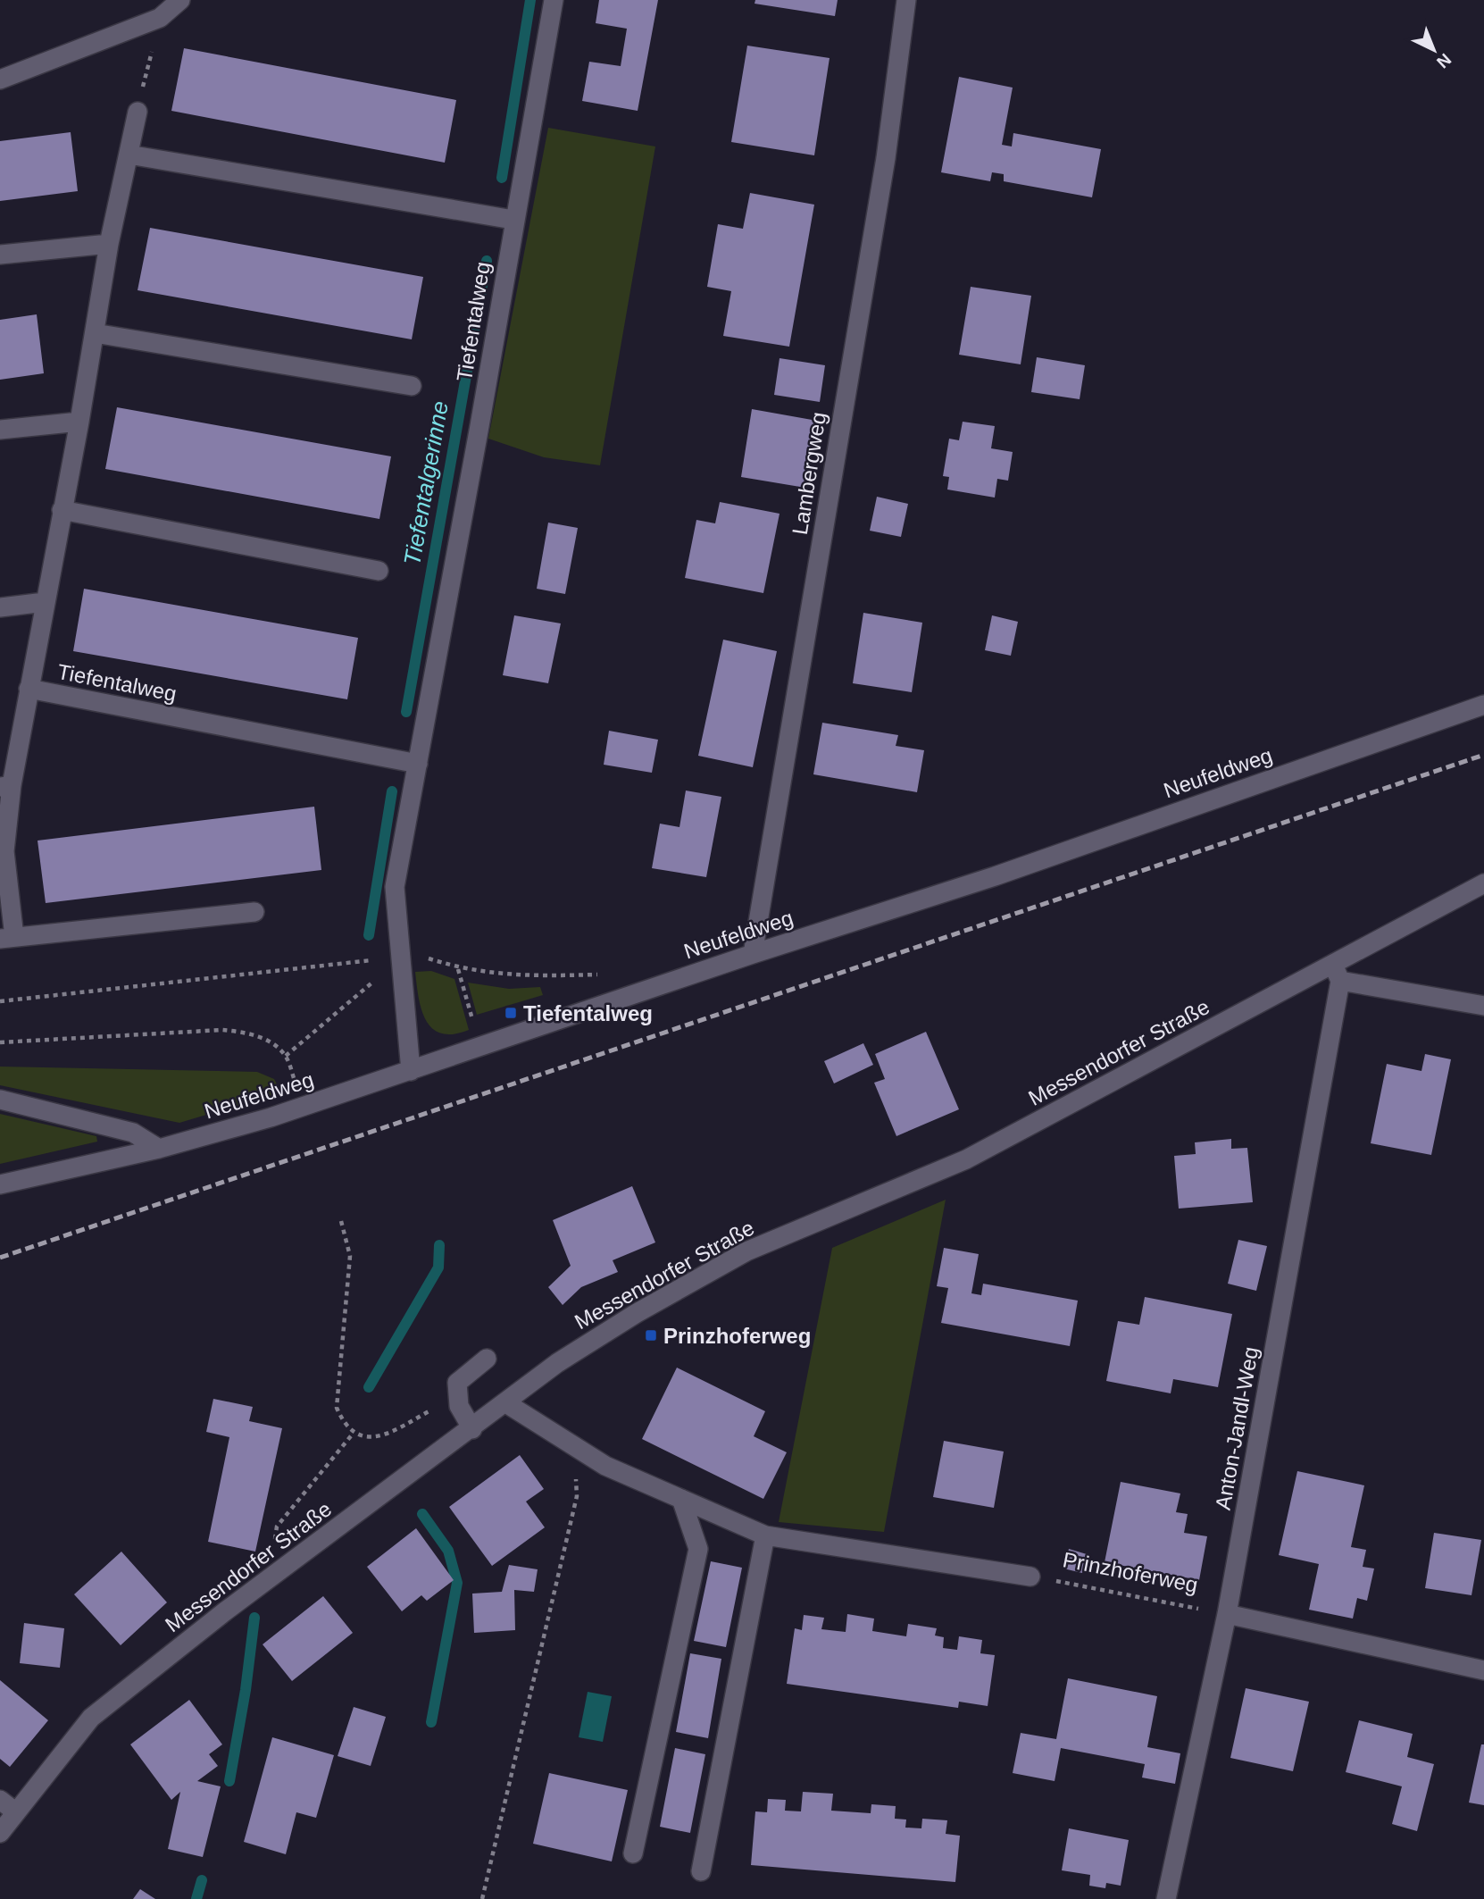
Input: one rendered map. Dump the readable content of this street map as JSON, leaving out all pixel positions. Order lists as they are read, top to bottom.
{
  "streets": {
    "street": [
      "Tiefentalweg",
      "Lambergweg",
      "Neufeldweg",
      "Messendorfer Straße",
      "Anton-Jandl-Weg",
      "Prinzhoferweg"
    ]
  },
  "crossings": [
    ["Tiefentalweg", "Neufeldweg"],
    ["Lambergweg", "Neufeldweg"],
    ["Messendorfer Straße", "Anton-Jandl-Weg"],
    ["Messendorfer Straße", "Prinzhoferweg"],
    ["Anton-Jandl-Weg", "Prinzhoferweg"]
  ],
  "water": ["Tiefentalgerinne"],
  "places": {
    "transit": ["Tiefentalweg", "Prinzhoferweg"]
  },
  "north": "bottom right"
}
